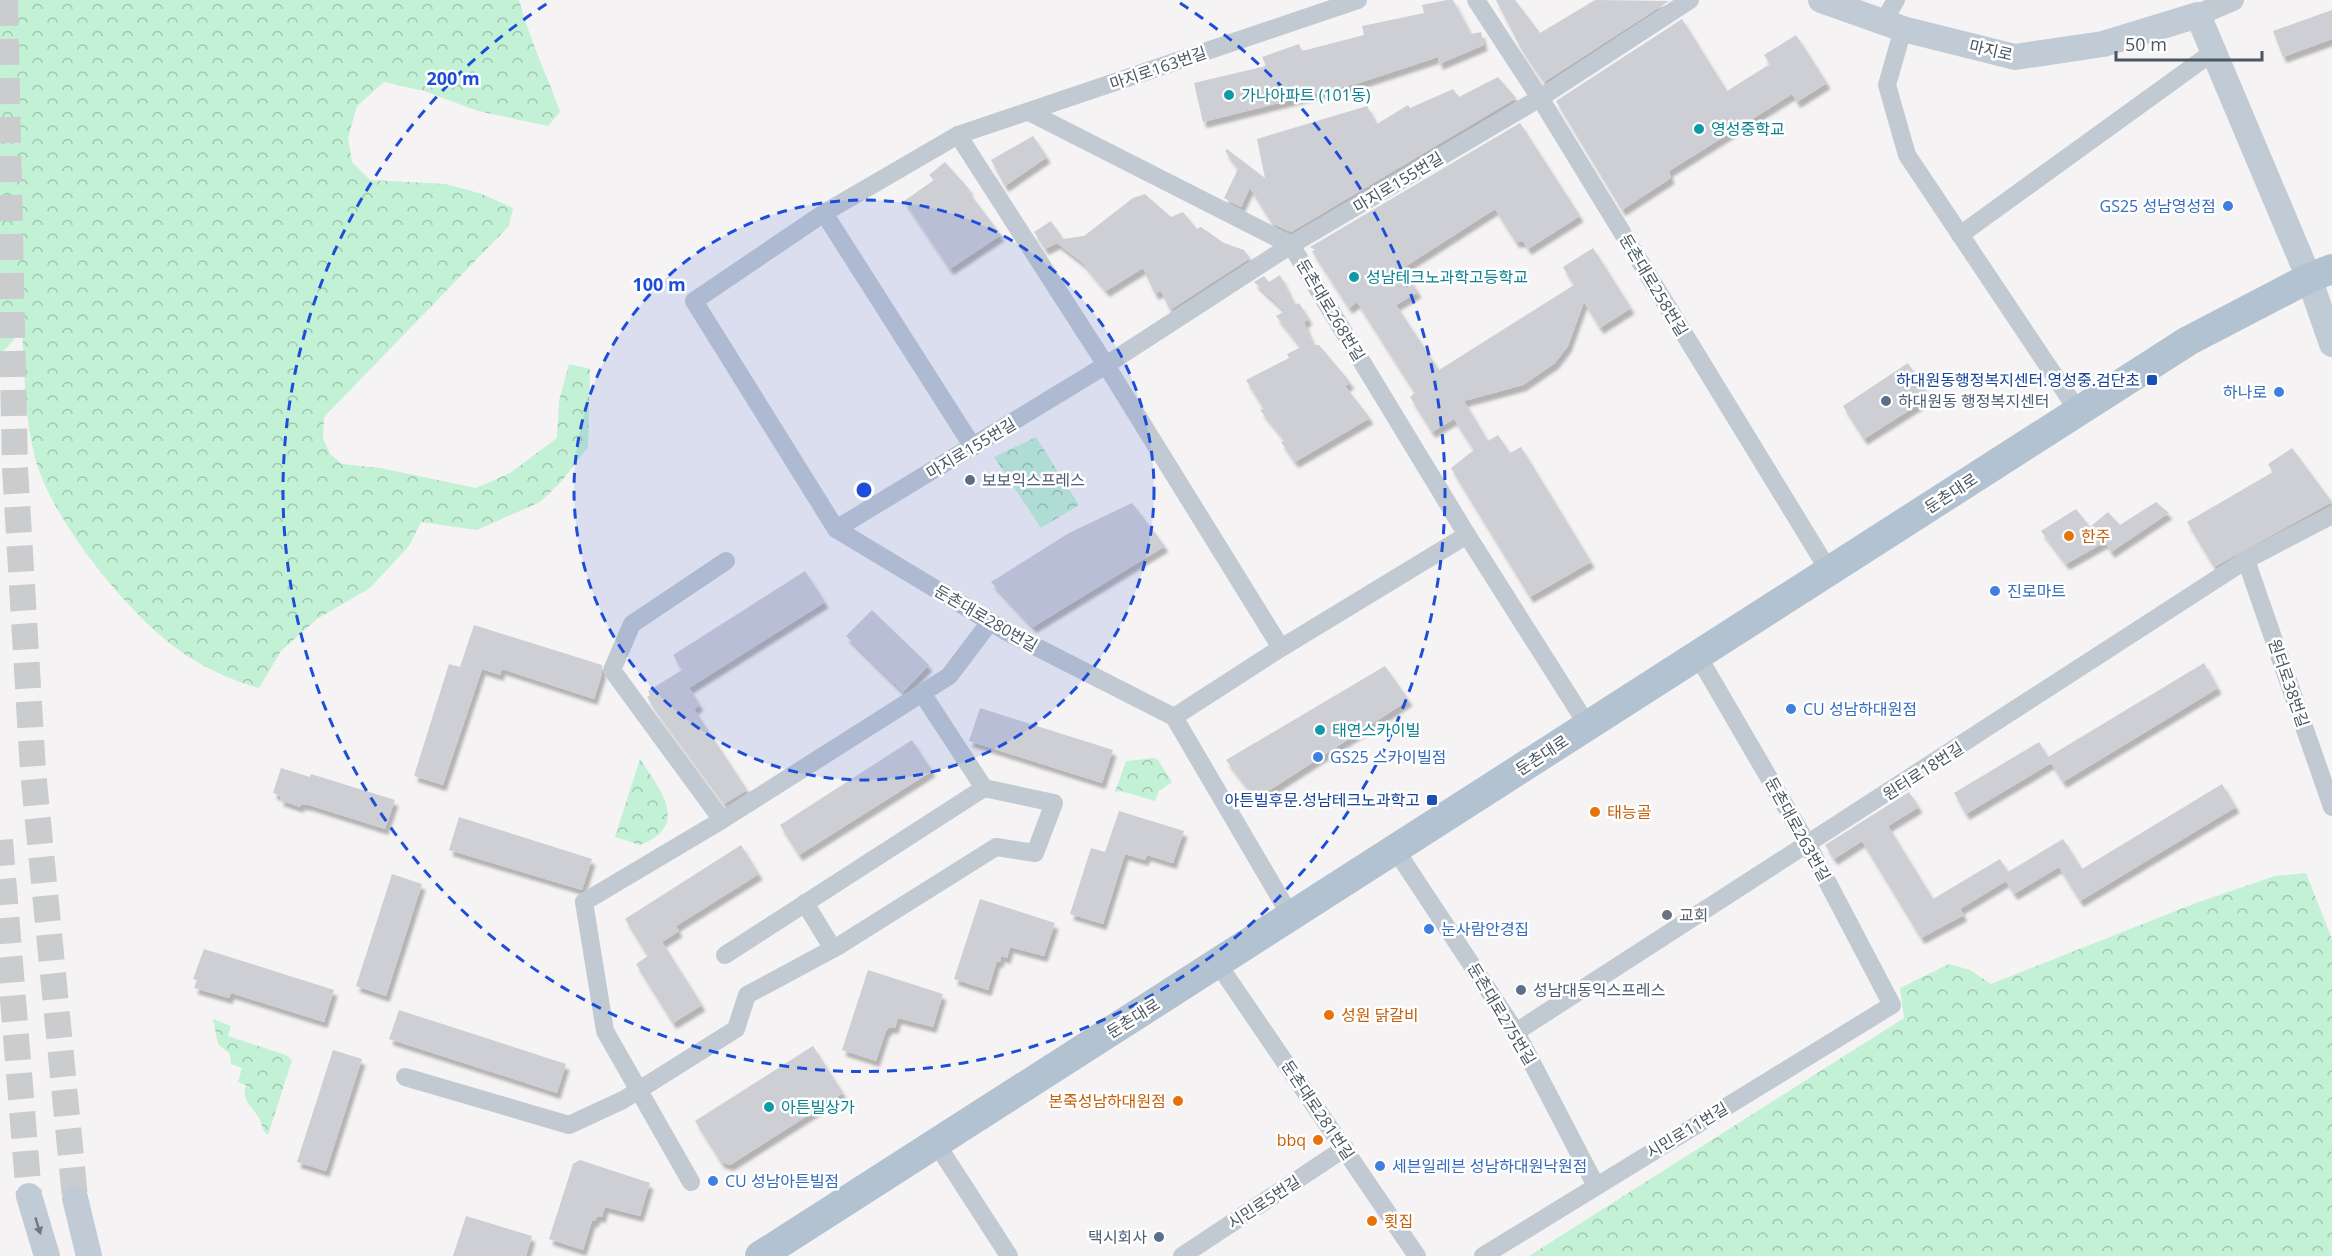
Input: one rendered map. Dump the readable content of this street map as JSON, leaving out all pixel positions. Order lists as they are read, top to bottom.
{
  "streets": {
    "main road": ["마지로", "둔촌대로"],
    "street": [
      "마지로163번길",
      "마지로155번길",
      "둔촌대로258번길",
      "둔촌대로268번길",
      "둔촌대로280번길",
      "원터로38번길",
      "원터로18번길",
      "둔촌대로263번길",
      "둔촌대로275번길",
      "둔촌대로281번길",
      "시민로11번길",
      "시민로5번길"
    ]
  },
  "crossings": [
    ["마지로163번길", "둔촌대로268번길"],
    ["마지로163번길", "둔촌대로280번길"],
    ["마지로155번길", "둔촌대로258번길"],
    ["마지로155번길", "둔촌대로268번길"],
    ["마지로155번길", "둔촌대로280번길"],
    ["둔촌대로258번길", "둔촌대로"],
    ["둔촌대로268번길", "둔촌대로"],
    ["둔촌대로", "둔촌대로263번길"],
    ["둔촌대로", "둔촌대로275번길"],
    ["둔촌대로", "둔촌대로281번길"],
    ["원터로38번길", "원터로18번길"],
    ["원터로18번길", "둔촌대로263번길"],
    ["원터로18번길", "둔촌대로275번길"],
    ["둔촌대로263번길", "시민로11번길"],
    ["둔촌대로275번길", "시민로11번길"],
    ["둔촌대로281번길", "시민로5번길"]
  ],
  "places": {
    "other": [
      "가나아파트 (101동)",
      "영성중학교",
      "GS25 성남영성점",
      "성남테크노과학고등학교",
      "하나로",
      "하대원동 행정복지센터",
      "보보익스프레스",
      "한주",
      "진로마트",
      "CU 성남하대원점",
      "태연스카이빌",
      "GS25 스카이빌점",
      "태능골",
      "교회",
      "눈사람안경집",
      "성남대동익스프레스",
      "성원 닭갈비",
      "본죽성남하대원점",
      "아튼빌상가",
      "bbq",
      "세븐일레븐 성남하대원낙원점",
      "CU 성남아튼빌점",
      "횟집",
      "택시회사"
    ],
    "transit": ["하대원동행정복지센터.영성중.검단초", "아튼빌후문.성남테크노과학고"]
  },
  "scale_bar": "50 m",
  "rings": ["200 m", "100 m"]
}
